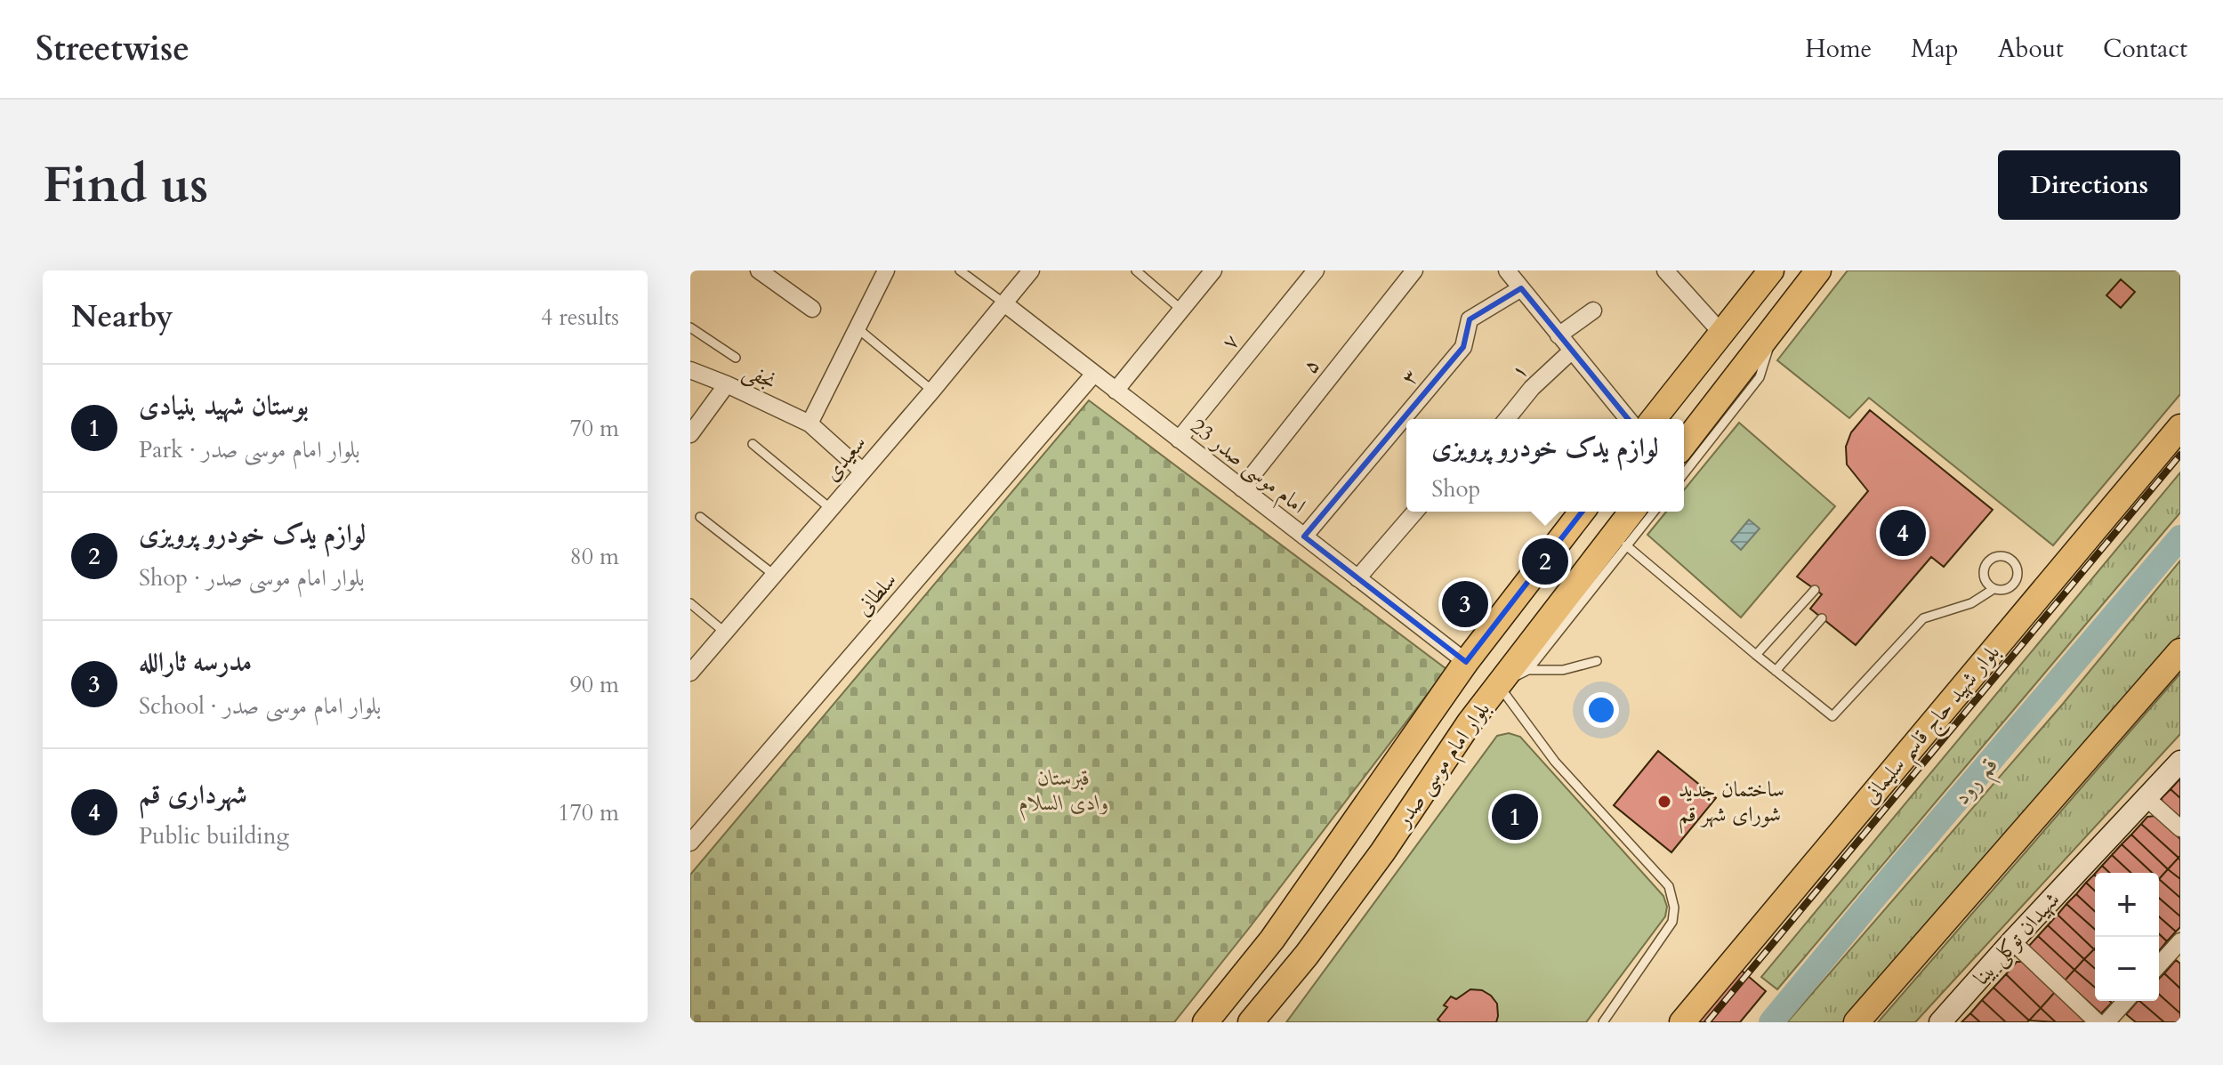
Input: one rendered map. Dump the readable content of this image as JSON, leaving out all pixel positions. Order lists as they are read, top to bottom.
{
  "streets": {
    "main road": ["بلوار شهید حاج قاسم سلیمانی", "بلوار امام موسی صدر", "شهیدان توکلی بینا"],
    "street": [
      "۷",
      "۵",
      "۱",
      "نجفی",
      "۳",
      "سعیدی",
      "امام موسی صدر 23",
      "سلطانی"
    ]
  },
  "crossings": [
    ["۷", "امام موسی صدر 23"],
    ["۵", "امام موسی صدر 23"],
    ["نجفی", "سعیدی"],
    ["۳", "امام موسی صدر 23"],
    ["سعیدی", "امام موسی صدر 23"],
    ["امام موسی صدر 23", "سلطانی"],
    ["امام موسی صدر 23", "بلوار امام موسی صدر"]
  ],
  "water": ["قم رود"],
  "parks": ["قبرستان وادی السلام"],
  "places": ["ساختمان جدید شورای شهر قم"],
  "page": {
    "header": "Streetwise",
    "nav": [
      "Home",
      "Map",
      "About",
      "Contact"
    ],
    "buttons": "Directions",
    "title": "Find us",
    "heading": ["Nearby", "4 results"],
    "list": [
      {
        "mark": "1",
        "name": "بوستان شهید بنیادی",
        "note": "Park · بلوار امام موسی صدر",
        "value": "70 m"
      },
      {
        "mark": "2",
        "name": "لوازم یدک خودرو پرویزی",
        "note": "Shop · بلوار امام موسی صدر",
        "value": "80 m"
      },
      {
        "mark": "3",
        "name": "مدرسه ثارالله",
        "note": "School · بلوار امام موسی صدر",
        "value": "90 m"
      },
      {
        "mark": "4",
        "name": "شهرداری قم",
        "note": "Public building",
        "value": "170 m"
      }
    ],
    "popup": ["لوازم یدک خودرو پرویزی", "Shop"],
    "pins": [
      "4",
      "2",
      "3",
      "1"
    ],
    "map_buttons": ["+", "−"]
  }
}
